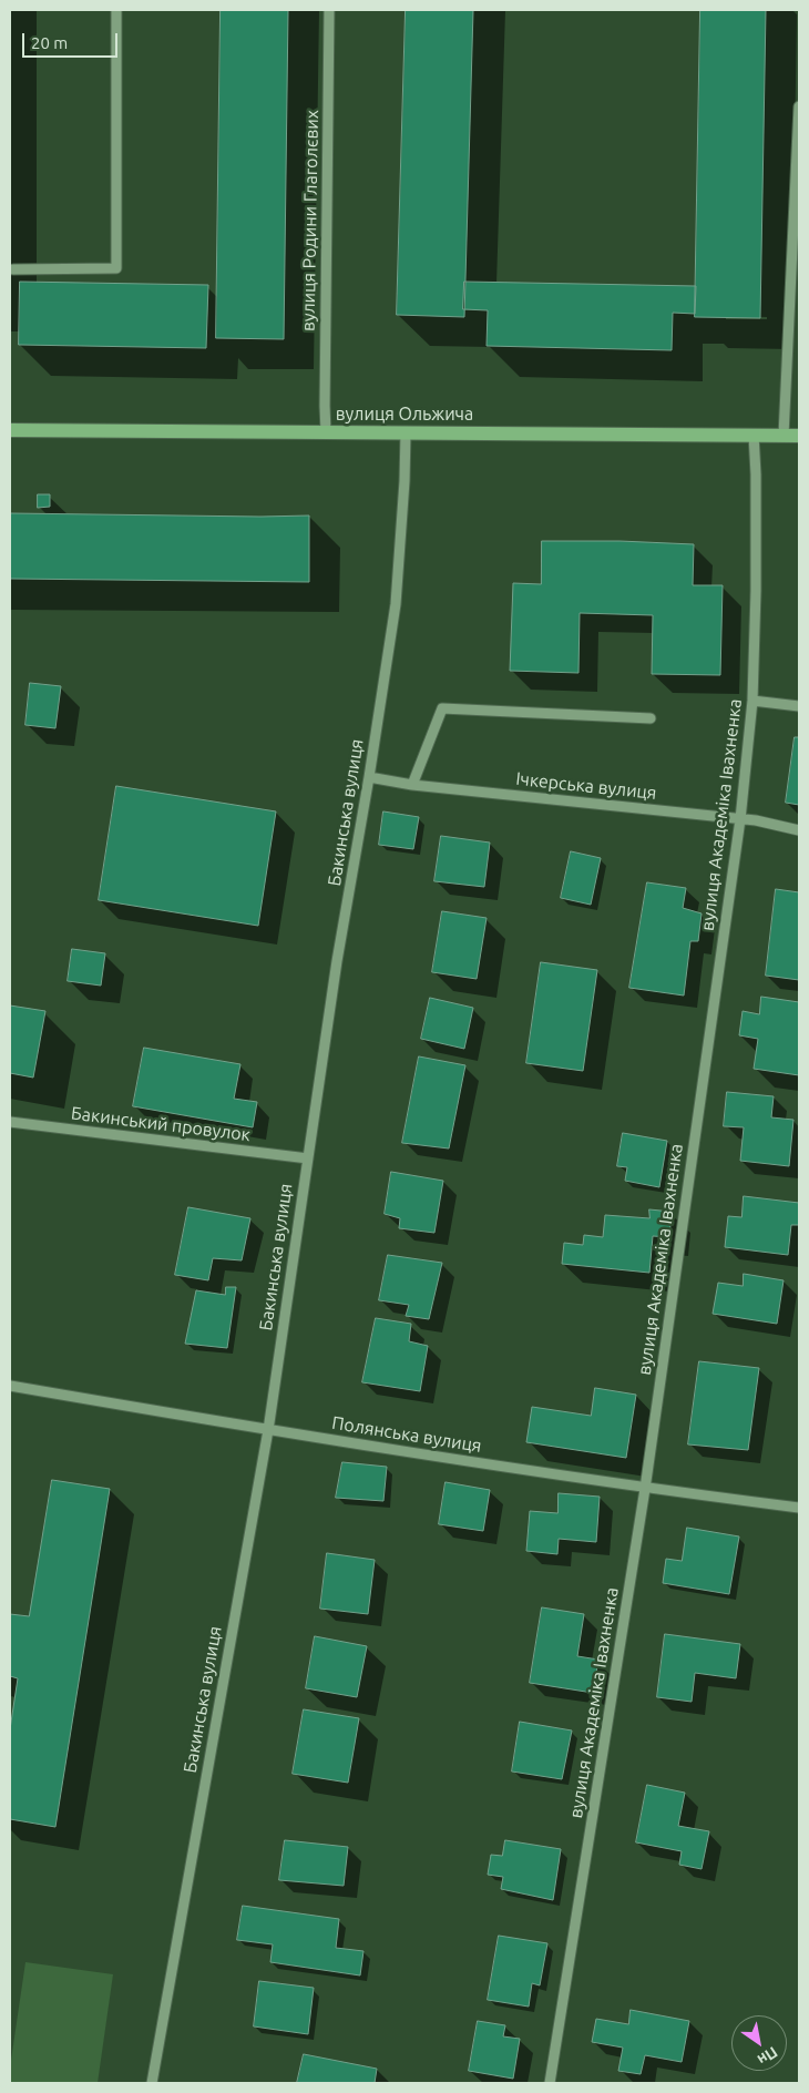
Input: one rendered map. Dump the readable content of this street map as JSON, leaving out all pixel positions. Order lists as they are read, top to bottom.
{
  "streets": {
    "main road": ["вулиця Ольжича"],
    "street": [
      "вулиця Родини Глаголєвих",
      "Ічкерська вулиця",
      "Бакинська вулиця",
      "вулиця Академіка Івахненка",
      "Бакинський провулок",
      "Полянська вулиця"
    ]
  },
  "crossings": [
    ["вулиця Родини Глаголєвих", "вулиця Ольжича"],
    ["вулиця Ольжича", "Бакинська вулиця"],
    ["вулиця Ольжича", "вулиця Академіка Івахненка"],
    ["Ічкерська вулиця", "Бакинська вулиця"],
    ["Ічкерська вулиця", "вулиця Академіка Івахненка"],
    ["Бакинська вулиця", "Бакинський провулок"],
    ["Бакинська вулиця", "Полянська вулиця"],
    ["вулиця Академіка Івахненка", "Полянська вулиця"]
  ],
  "scale_bar": "20 m",
  "north": "bottom right"
}
